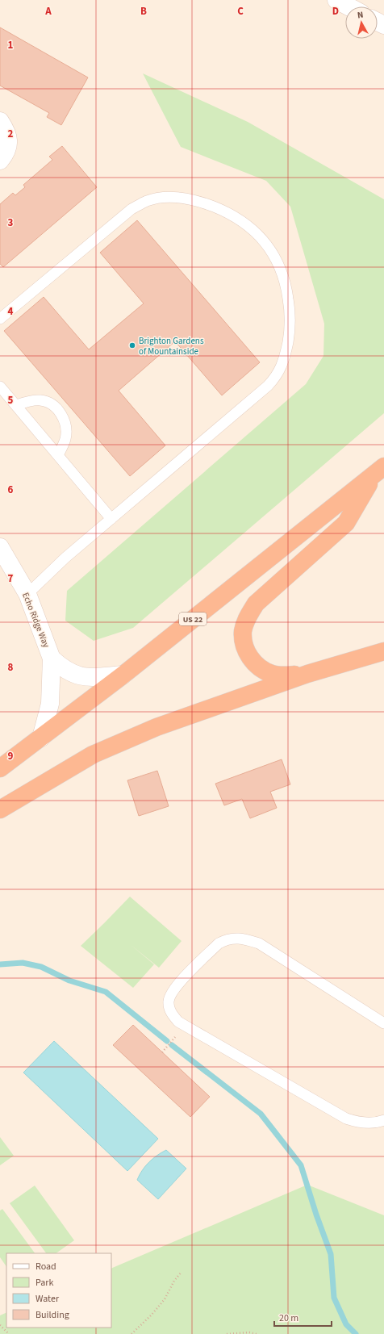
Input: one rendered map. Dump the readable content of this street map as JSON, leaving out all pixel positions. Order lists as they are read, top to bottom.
{
  "streets": {
    "highway": ["US 22"],
    "street": ["Echo Ridge Way"]
  },
  "crossings": [
    ["US 22", "Echo Ridge Way"]
  ],
  "places": ["Brighton Gardens of Mountainside"],
  "legend": [
    "Road",
    "Park",
    "Water",
    "Building"
  ],
  "scale_bar": "20 m",
  "north": "top",
  "grid": {
    "columns": [
      "A",
      "B",
      "C",
      "D"
    ],
    "rows": [
      "1",
      "2",
      "3",
      "4",
      "5",
      "6",
      "7",
      "8",
      "9"
    ]
  }
}
